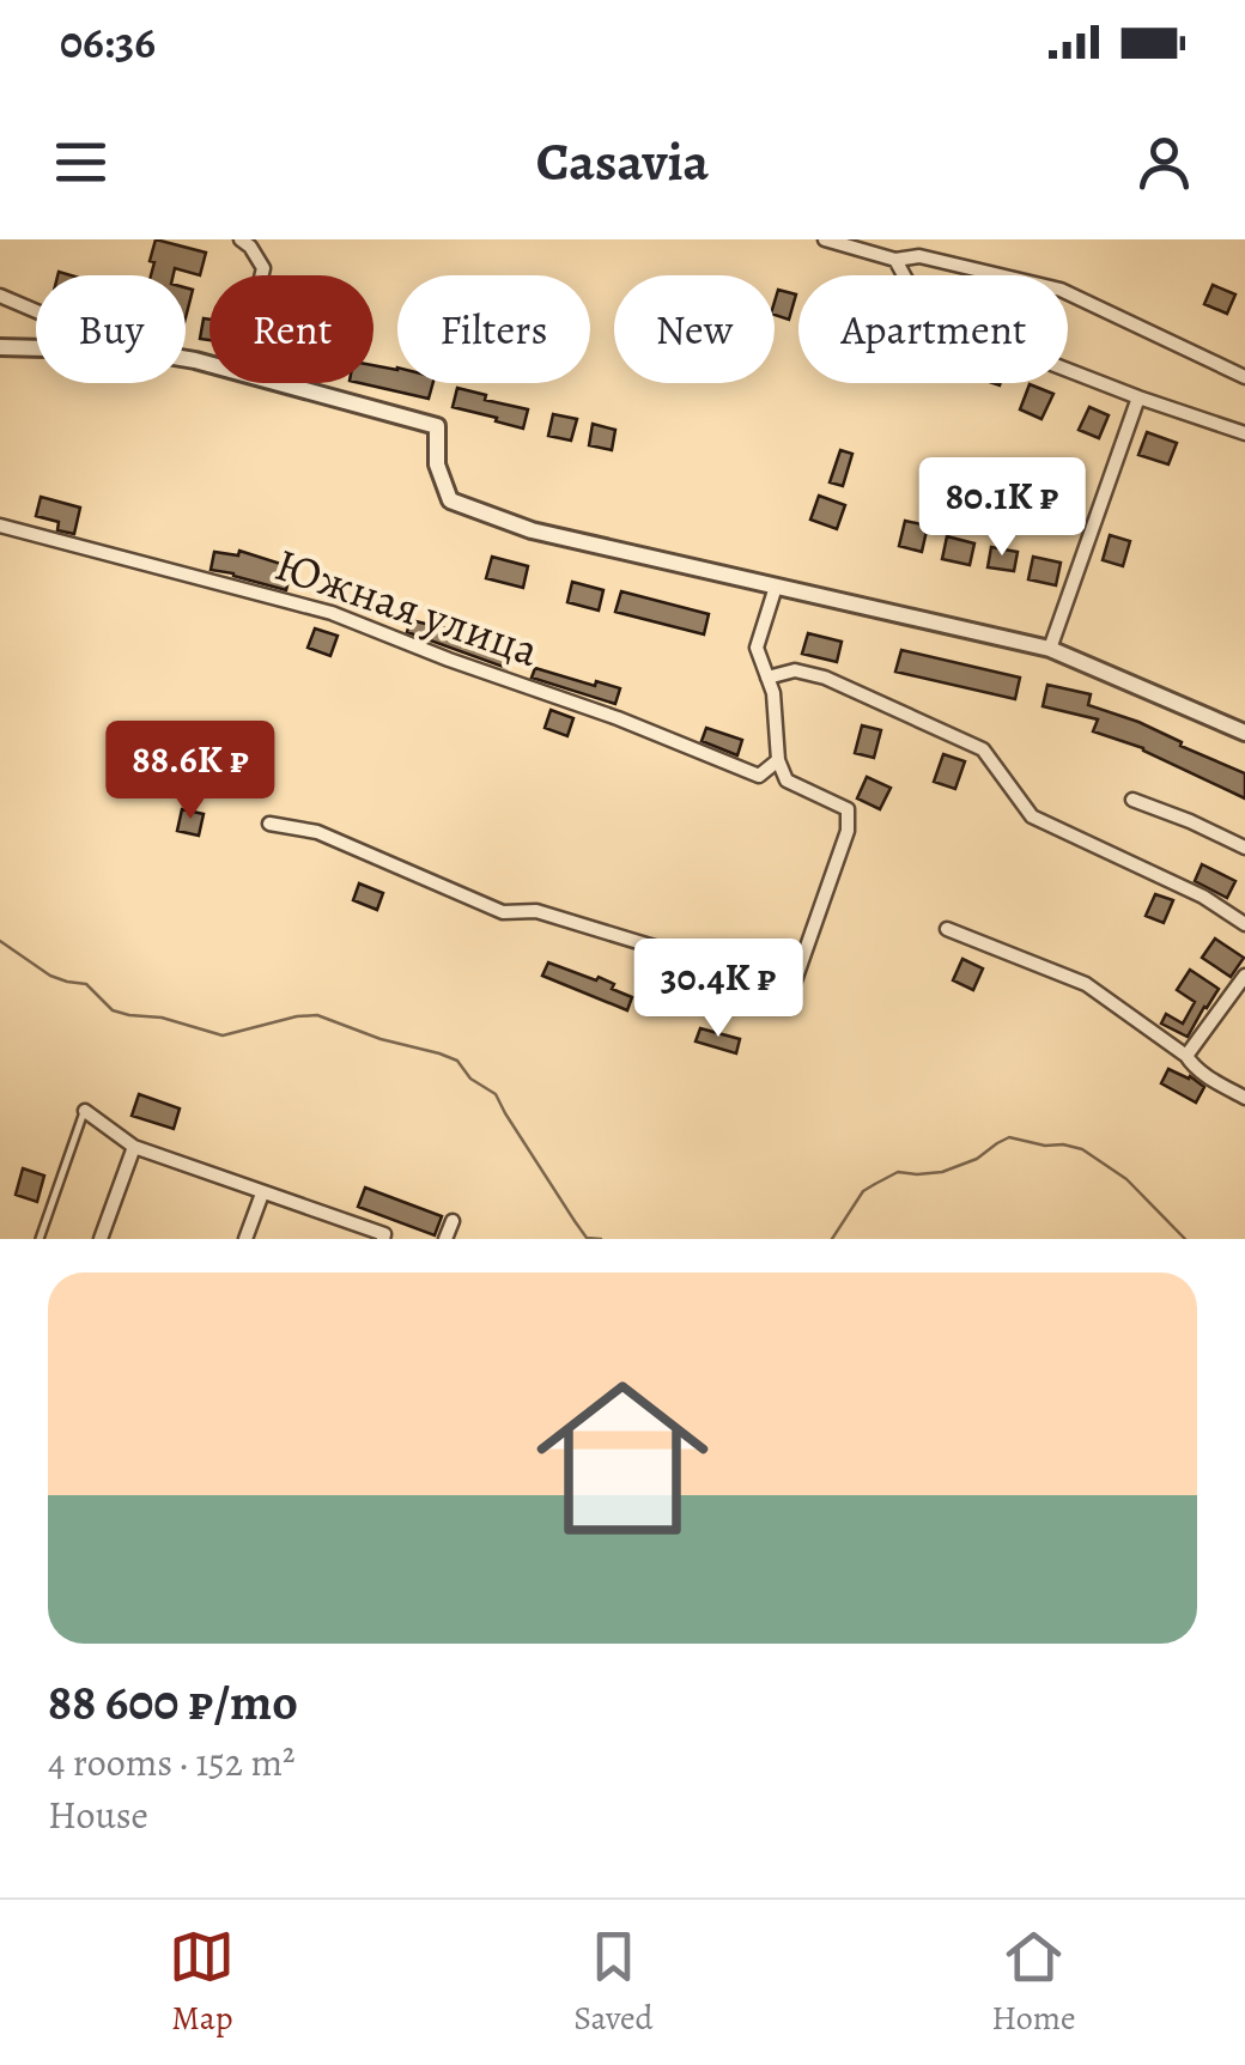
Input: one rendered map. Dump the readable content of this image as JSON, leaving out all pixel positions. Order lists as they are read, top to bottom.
{
  "streets": {
    "street": ["Южная улица"]
  },
  "page": {
    "status": "06:36",
    "header": "Casavia",
    "chip": [
      "Buy",
      "Rent",
      "Filters",
      "New",
      "Apartment"
    ],
    "price": ["80.1K ₽", "88.6K ₽", "30.4K ₽"],
    "list": [
      {
        "name": "88 600 ₽/mo",
        "note": "4 rooms · 152 m² · House"
      }
    ],
    "tabs": ["Map", "Saved", "Home"]
  }
}
